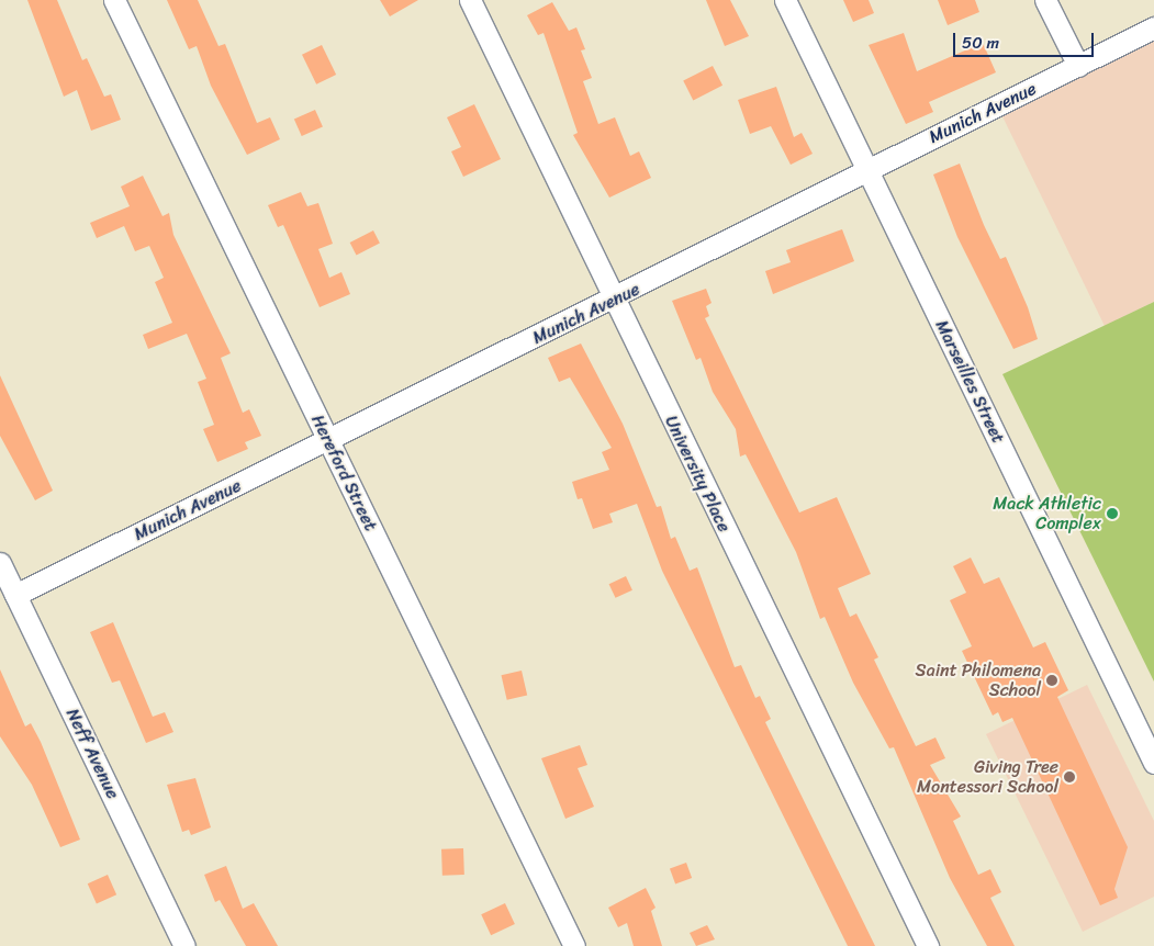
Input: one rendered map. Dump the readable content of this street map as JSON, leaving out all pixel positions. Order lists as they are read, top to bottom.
{
  "streets": {
    "street": [
      "Munich Avenue",
      "Marseilles Street",
      "Hereford Street",
      "University Place",
      "Neff Avenue"
    ]
  },
  "crossings": [
    ["Munich Avenue", "Marseilles Street"],
    ["Munich Avenue", "Hereford Street"],
    ["Munich Avenue", "University Place"],
    ["Munich Avenue", "Neff Avenue"]
  ],
  "places": ["Mack Athletic Complex", "Saint Philomena School", "Giving Tree Montessori School"],
  "scale_bar": "50 m"
}
